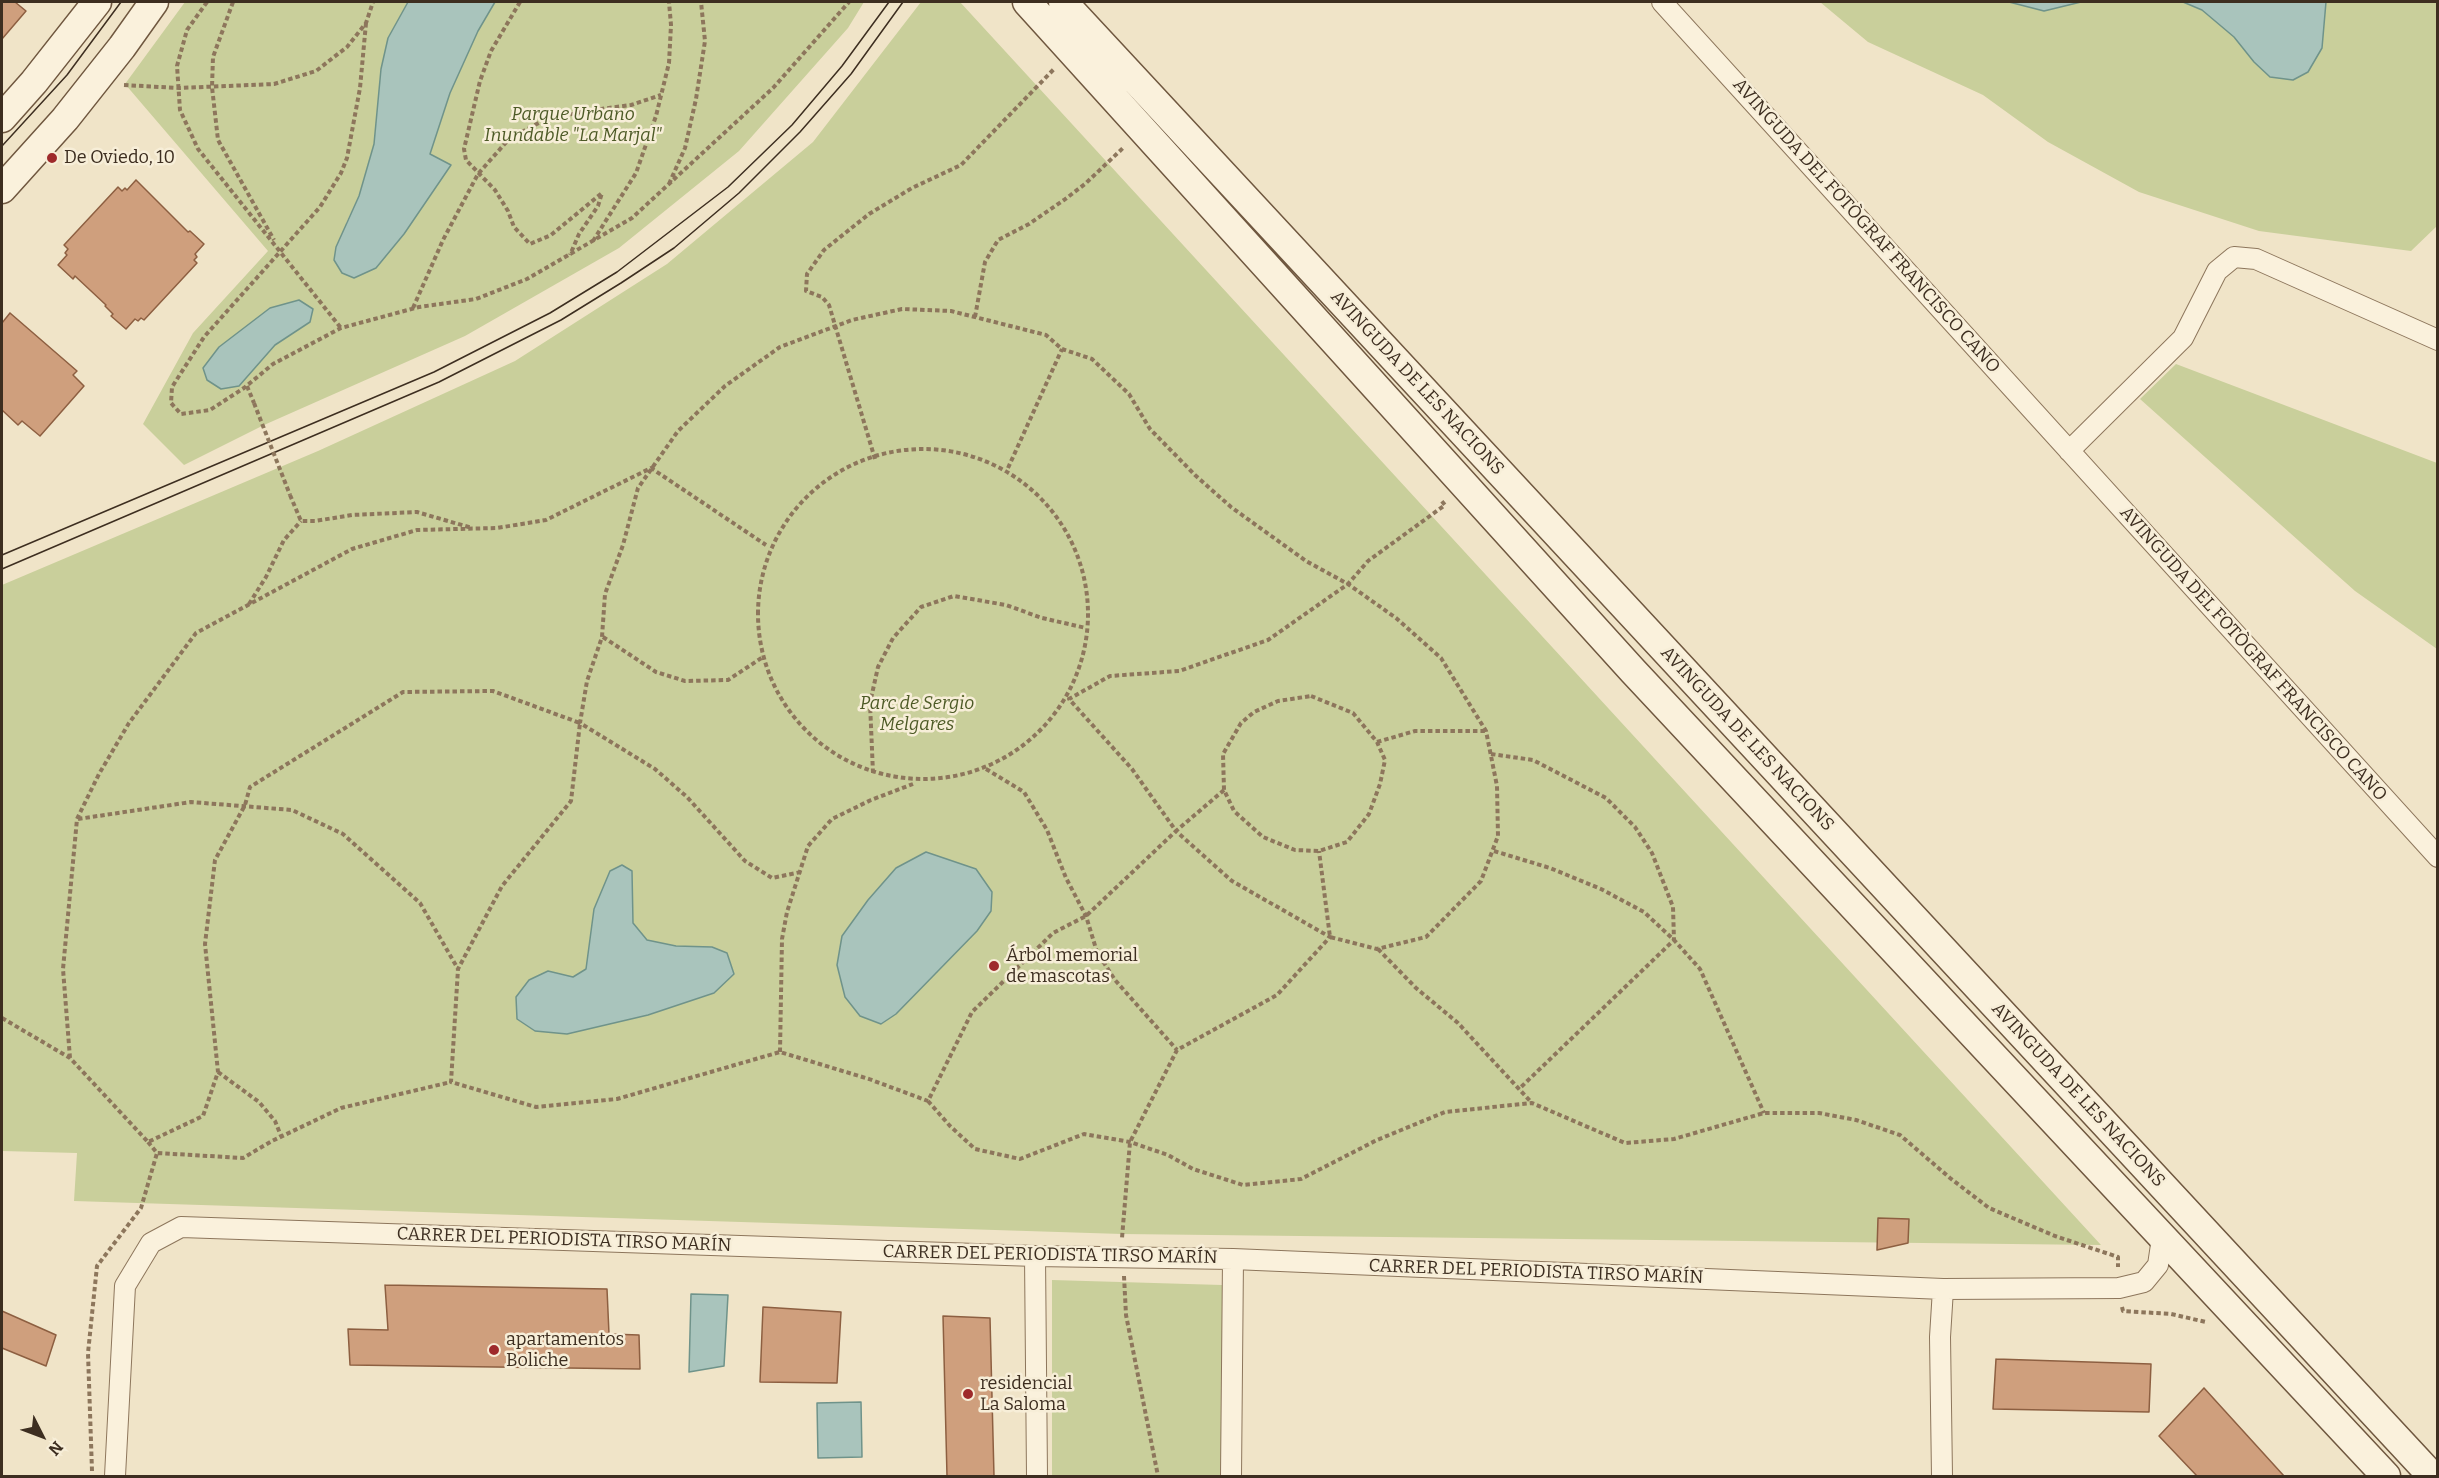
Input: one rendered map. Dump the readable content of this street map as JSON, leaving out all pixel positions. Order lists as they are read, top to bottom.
{
  "streets": {
    "street": ["AVINGUDA DEL FOTÒGRAF FRANCISCO CANO", "AVINGUDA DE LES NACIONS", "CARRER DEL PERIODISTA TIRSO MARÍN"]
  },
  "crossings": [
    ["AVINGUDA DE LES NACIONS", "CARRER DEL PERIODISTA TIRSO MARÍN"]
  ],
  "parks": ["Parque Urbano Inundable \"La Marjal\"", "Parc de Sergio Melgares"],
  "places": [
    "De Oviedo, 10",
    "Árbol memorial de mascotas",
    "apartamentos Boliche",
    "residencial La Saloma"
  ],
  "north": "bottom right"
}
